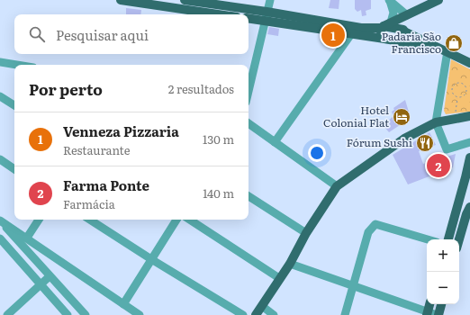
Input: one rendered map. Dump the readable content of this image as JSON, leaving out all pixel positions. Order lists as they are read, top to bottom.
{
  "places": {
    "shop": ["Padaria São Francisco"],
    "hotel": ["Hotel Colonial Flat"],
    "restaurant": ["Fórum Sushi"]
  },
  "page": {
    "search": "Pesquisar aqui",
    "pins": ["1", "2"],
    "heading": ["Por perto", "2 resultados"],
    "list": [
      {
        "mark": "1",
        "name": "Venneza Pizzaria",
        "note": "Restaurante",
        "value": "130 m"
      },
      {
        "mark": "2",
        "name": "Farma Ponte",
        "note": "Farmácia",
        "value": "140 m"
      }
    ],
    "map_buttons": ["+", "−"]
  }
}
